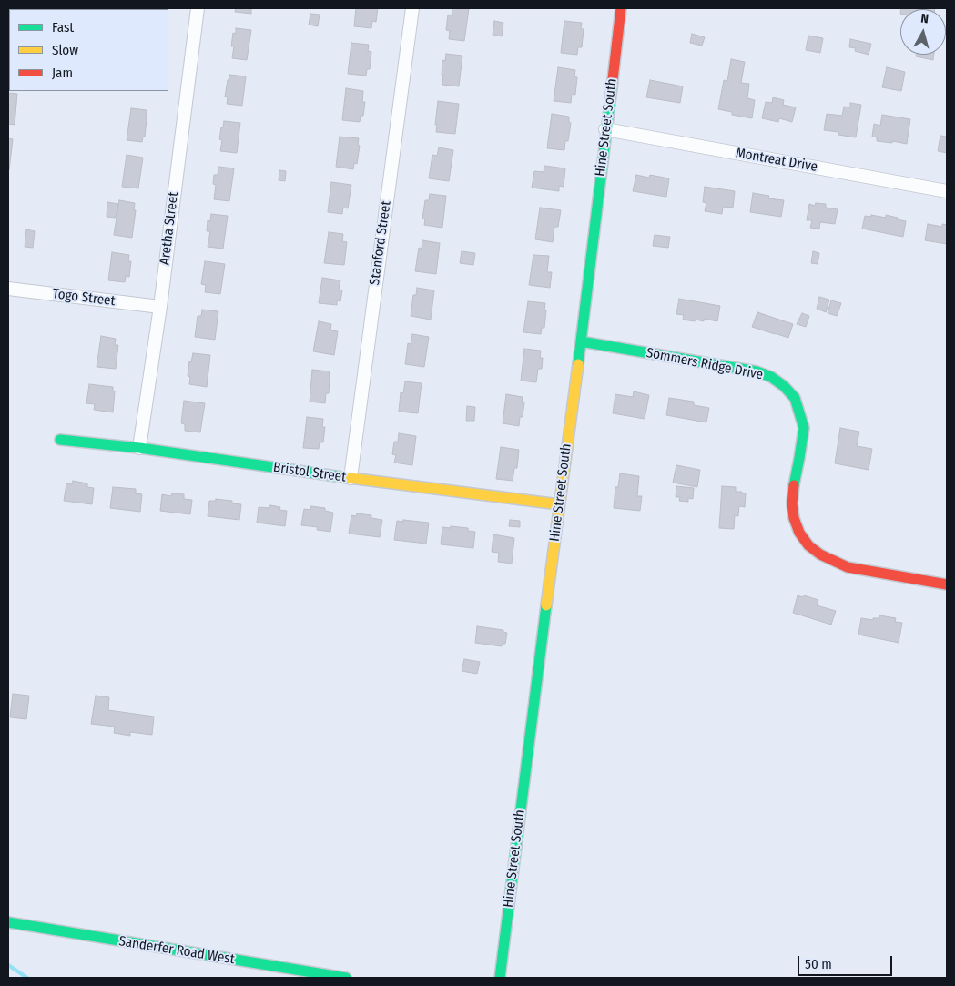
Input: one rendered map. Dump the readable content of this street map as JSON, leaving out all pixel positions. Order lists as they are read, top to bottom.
{
  "streets": {
    "street": [
      "Hine Street South",
      "Montreat Drive",
      "Aretha Street",
      "Stanford Street",
      "Togo Street",
      "Sommers Ridge Drive",
      "Bristol Street",
      "Sanderfer Road West"
    ]
  },
  "crossings": [
    ["Hine Street South", "Montreat Drive"],
    ["Hine Street South", "Sommers Ridge Drive"],
    ["Hine Street South", "Bristol Street"],
    ["Aretha Street", "Togo Street"],
    ["Aretha Street", "Bristol Street"],
    ["Stanford Street", "Bristol Street"]
  ],
  "legend": ["Fast", "Slow", "Jam"],
  "scale_bar": "50 m",
  "north": "top"
}
